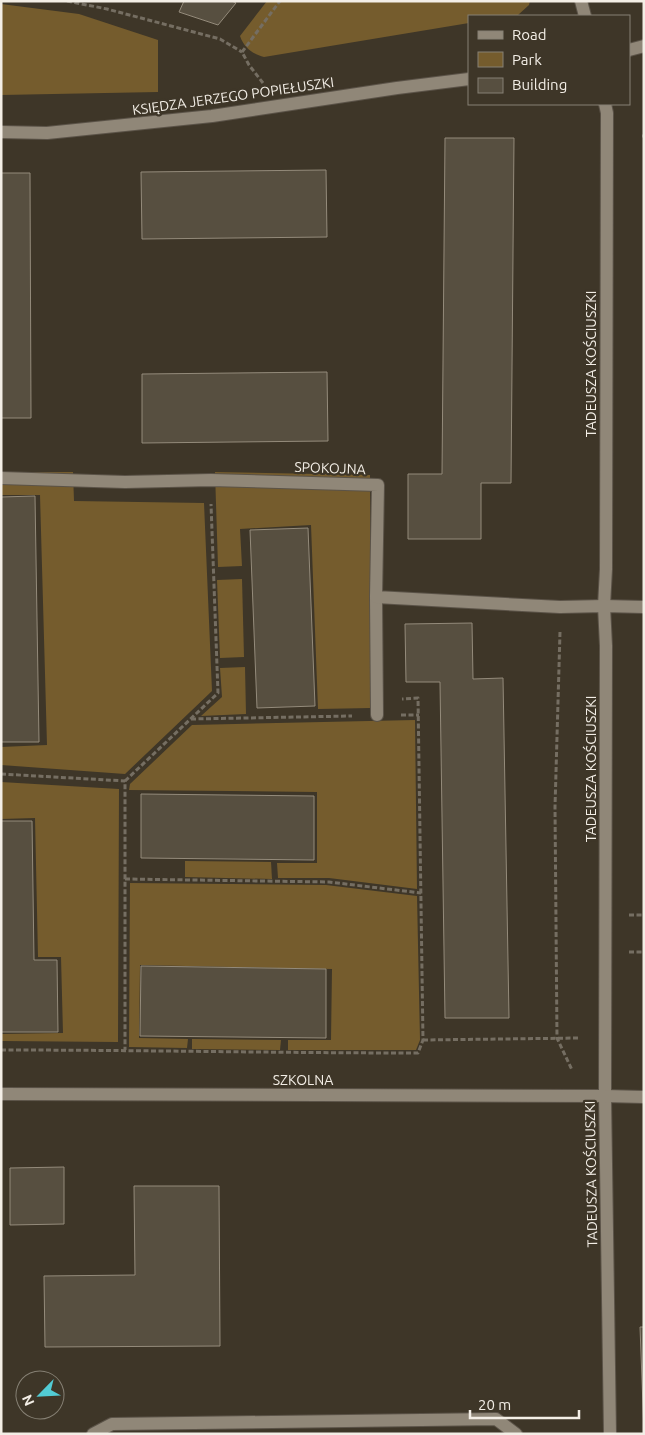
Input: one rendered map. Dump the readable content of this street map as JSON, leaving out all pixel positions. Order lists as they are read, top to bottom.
{
  "streets": {
    "street": [
      "KSIĘDZA JERZEGO POPIEŁUSZKI",
      "TADEUSZA KOŚCIUSZKI",
      "SPOKOJNA",
      "SZKOLNA"
    ]
  },
  "crossings": [
    ["TADEUSZA KOŚCIUSZKI", "SZKOLNA"]
  ],
  "legend": ["Road", "Park", "Building"],
  "scale_bar": "20 m",
  "north": "bottom left"
}
